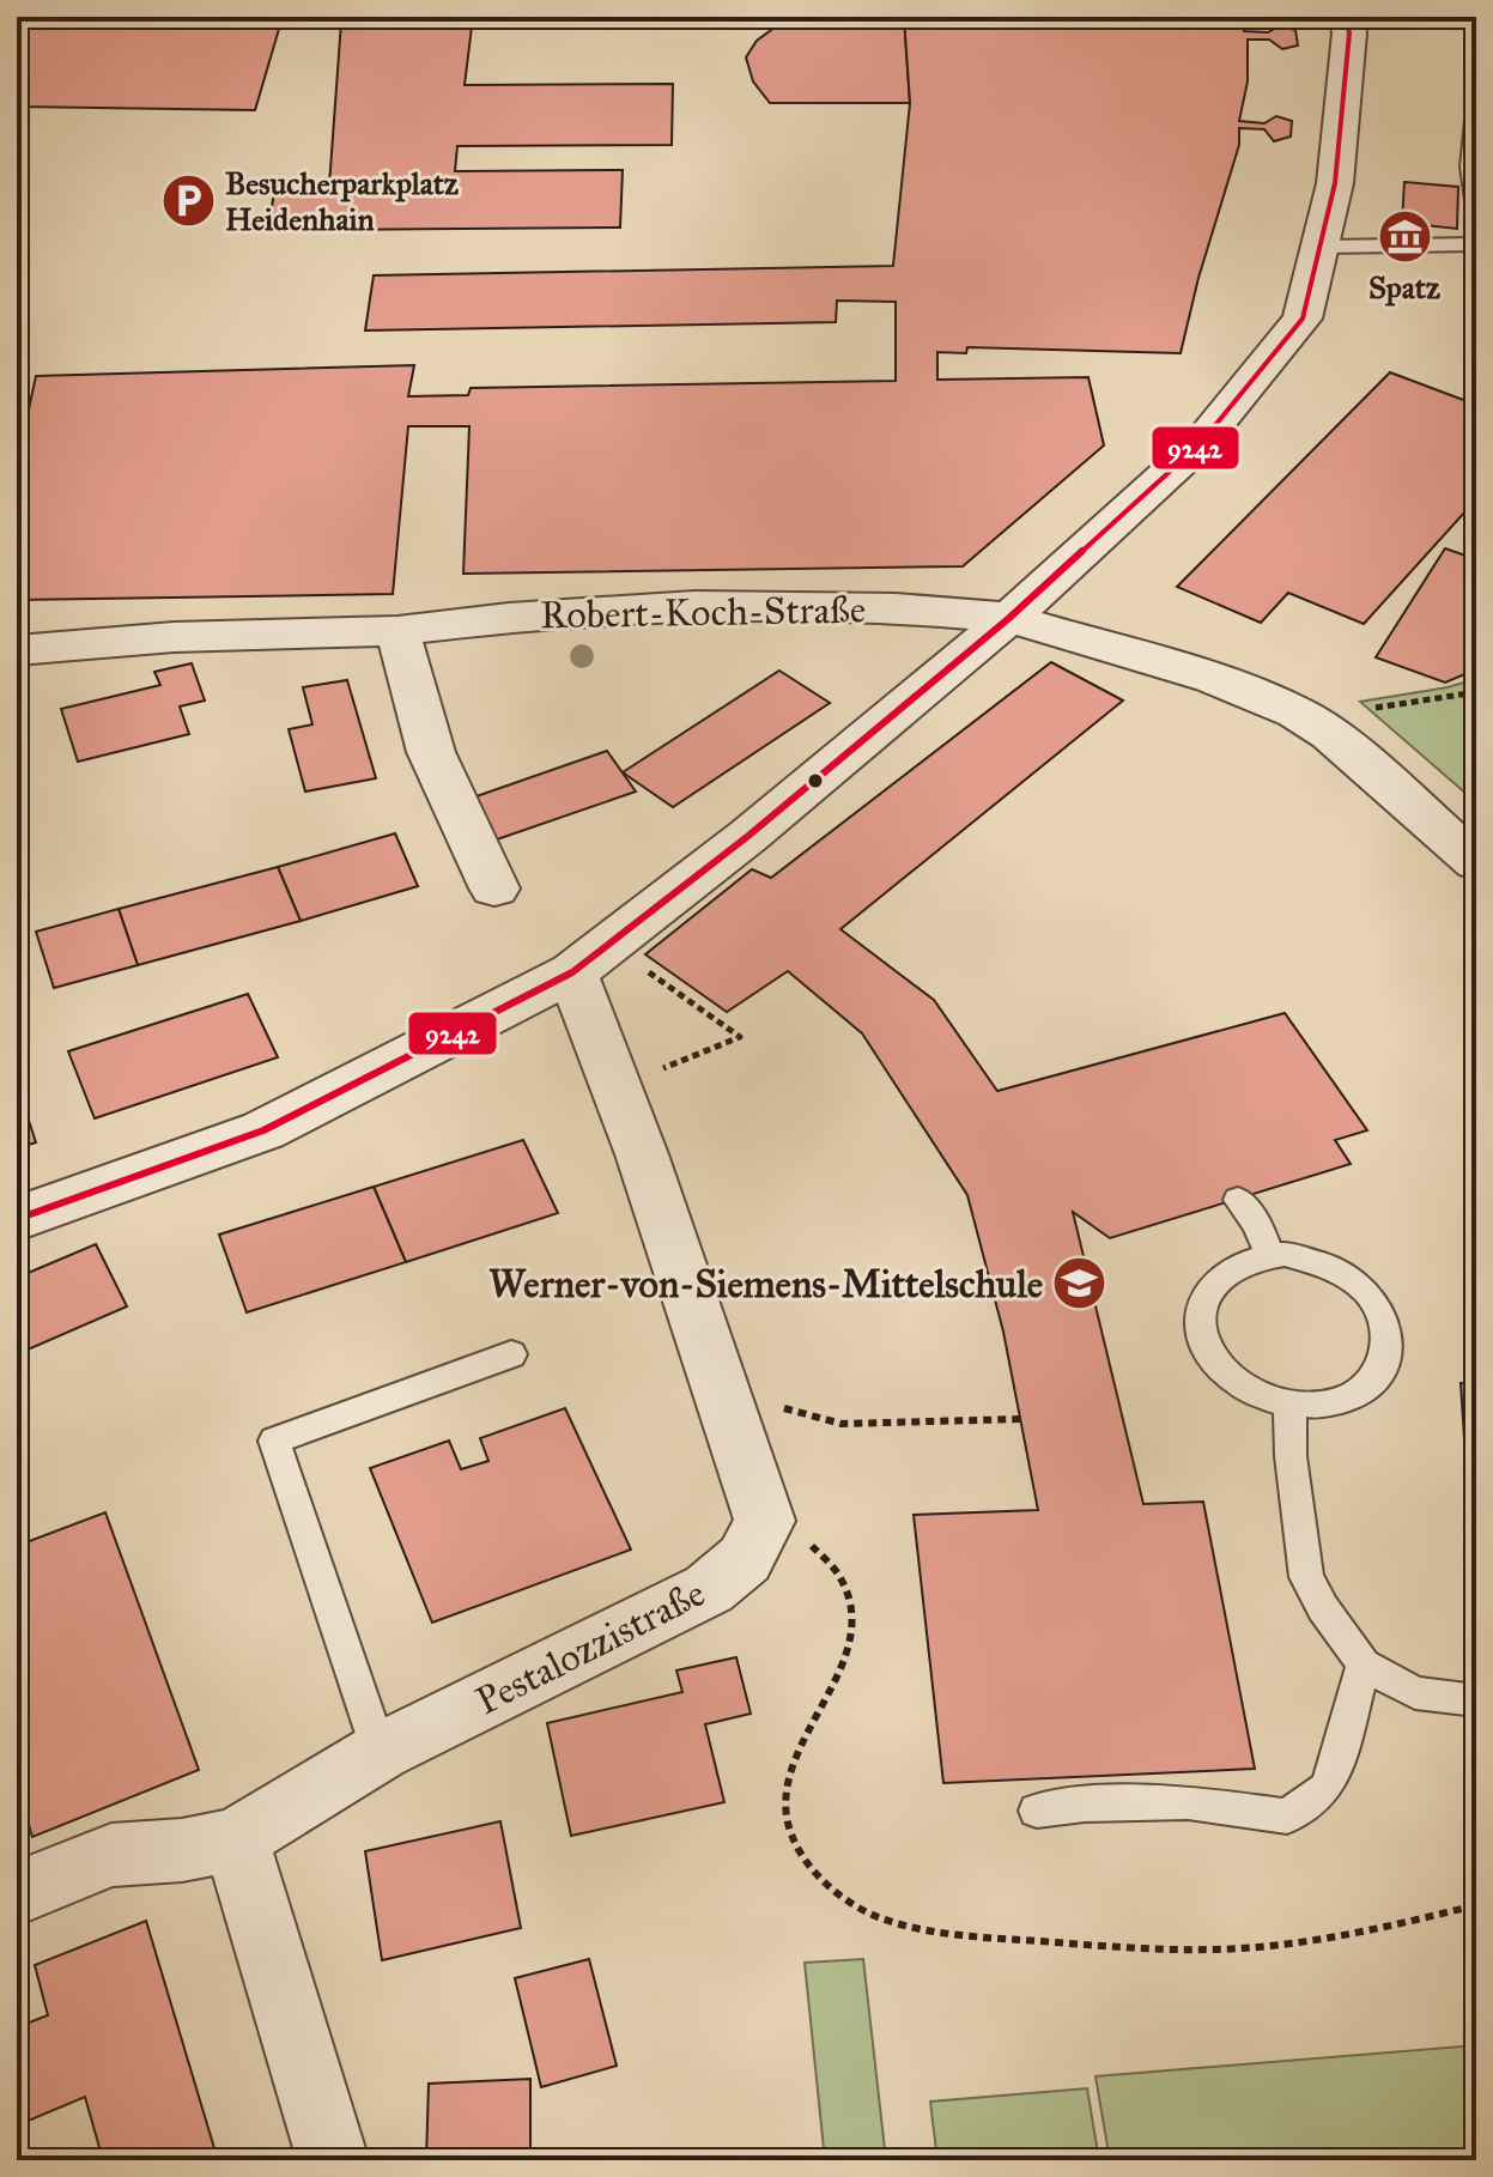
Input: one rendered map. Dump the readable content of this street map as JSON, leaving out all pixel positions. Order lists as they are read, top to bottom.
{
  "streets": {
    "street": ["Robert-Koch-Straße", "Pestalozzistraße"]
  },
  "places": {
    "parking": ["Besucherparkplatz Heidenhain"],
    "museum": ["Spatz"],
    "school or university": ["Werner-von-Siemens-Mittelschule"]
  },
  "lines": ["transit line 9242"]
}
